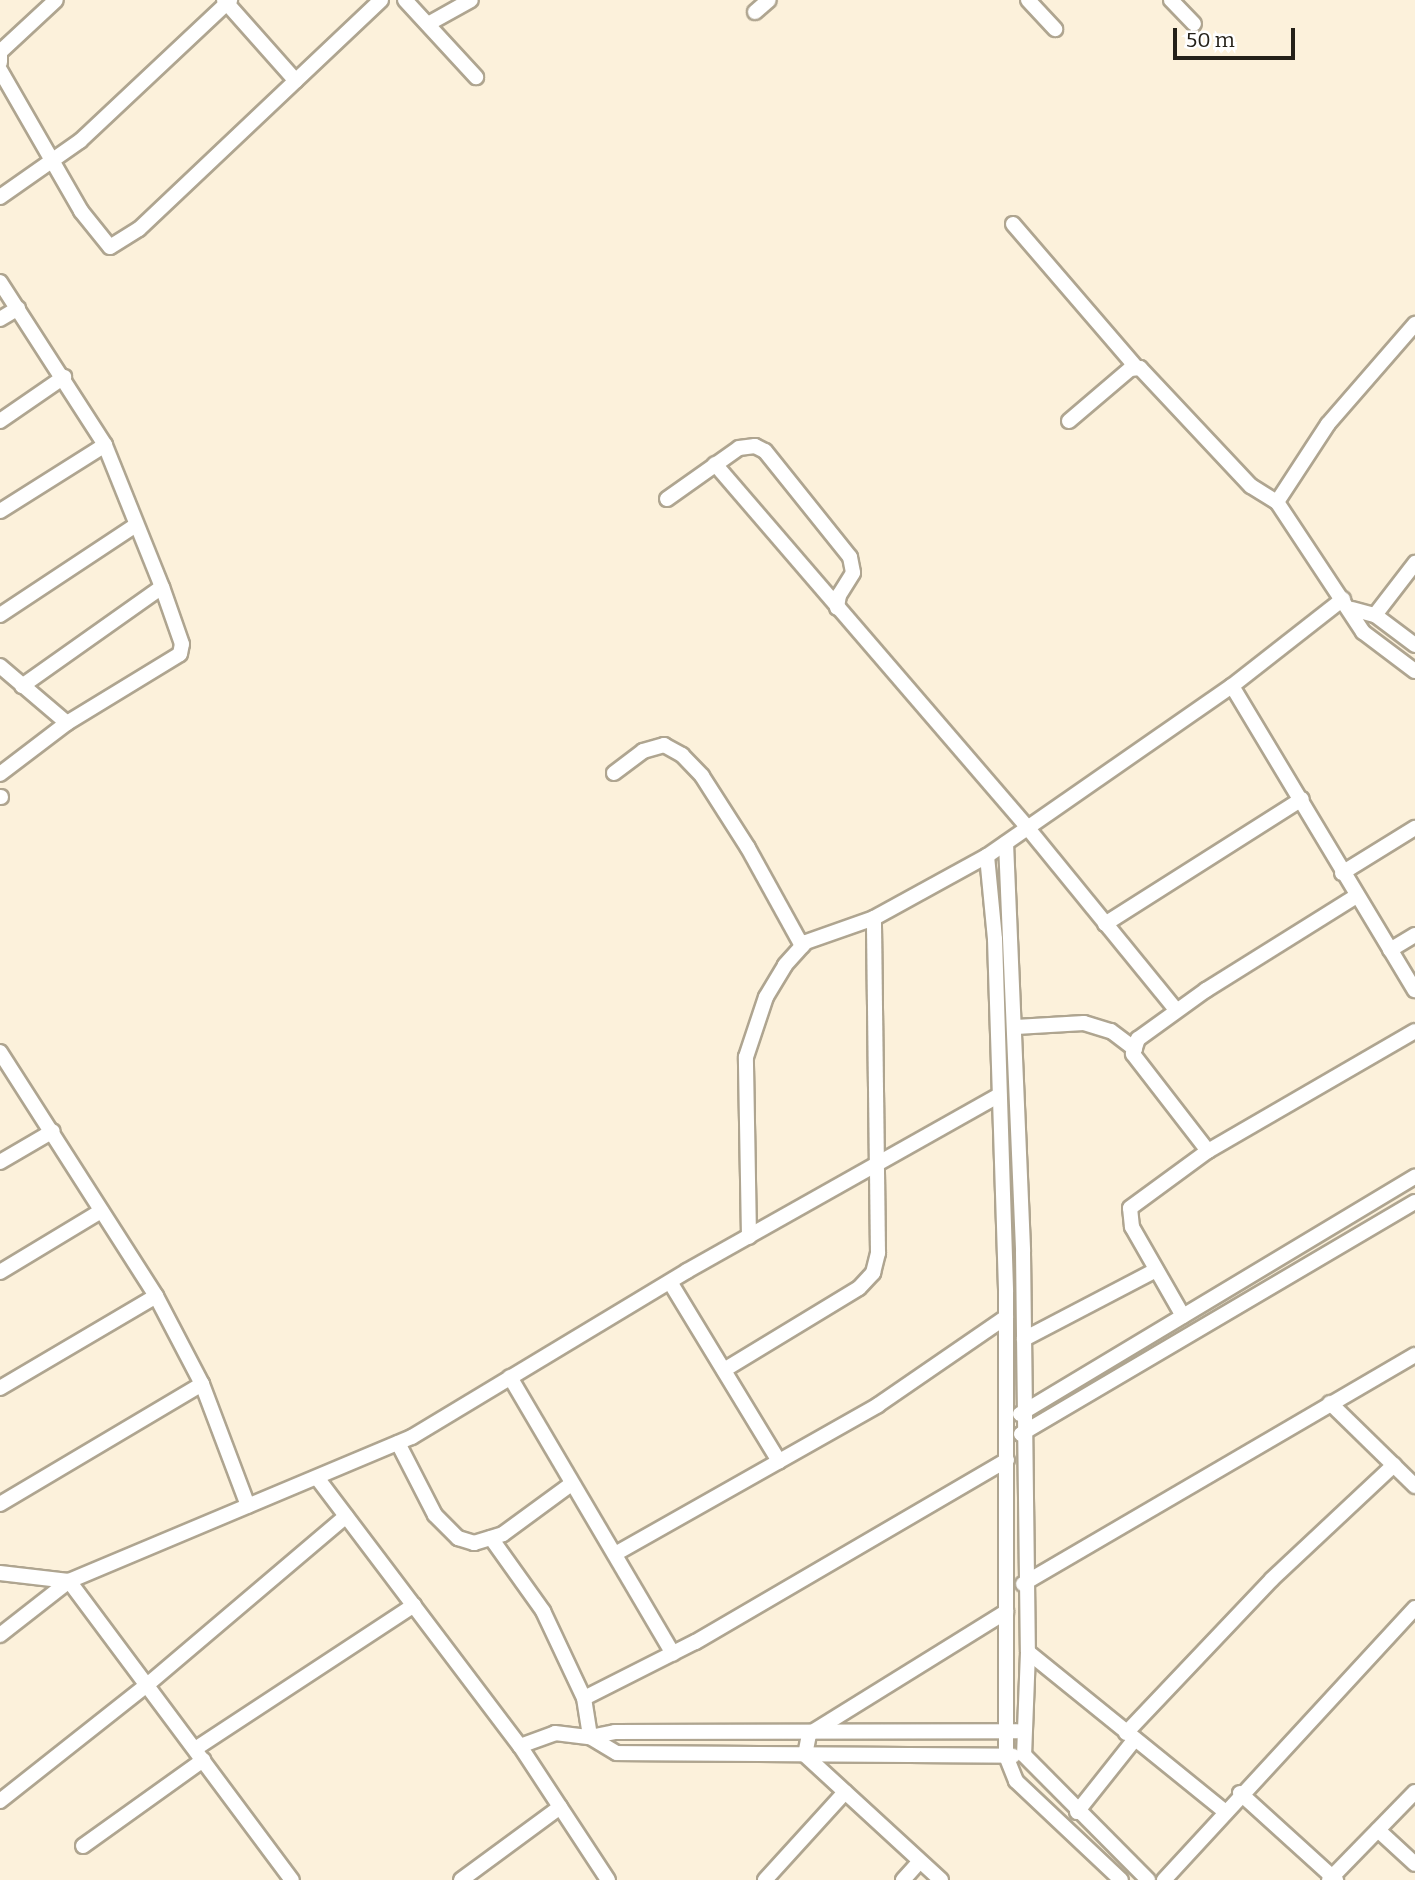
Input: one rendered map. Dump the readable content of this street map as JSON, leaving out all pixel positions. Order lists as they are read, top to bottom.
{
  "scale_bar": "50 m"
}
